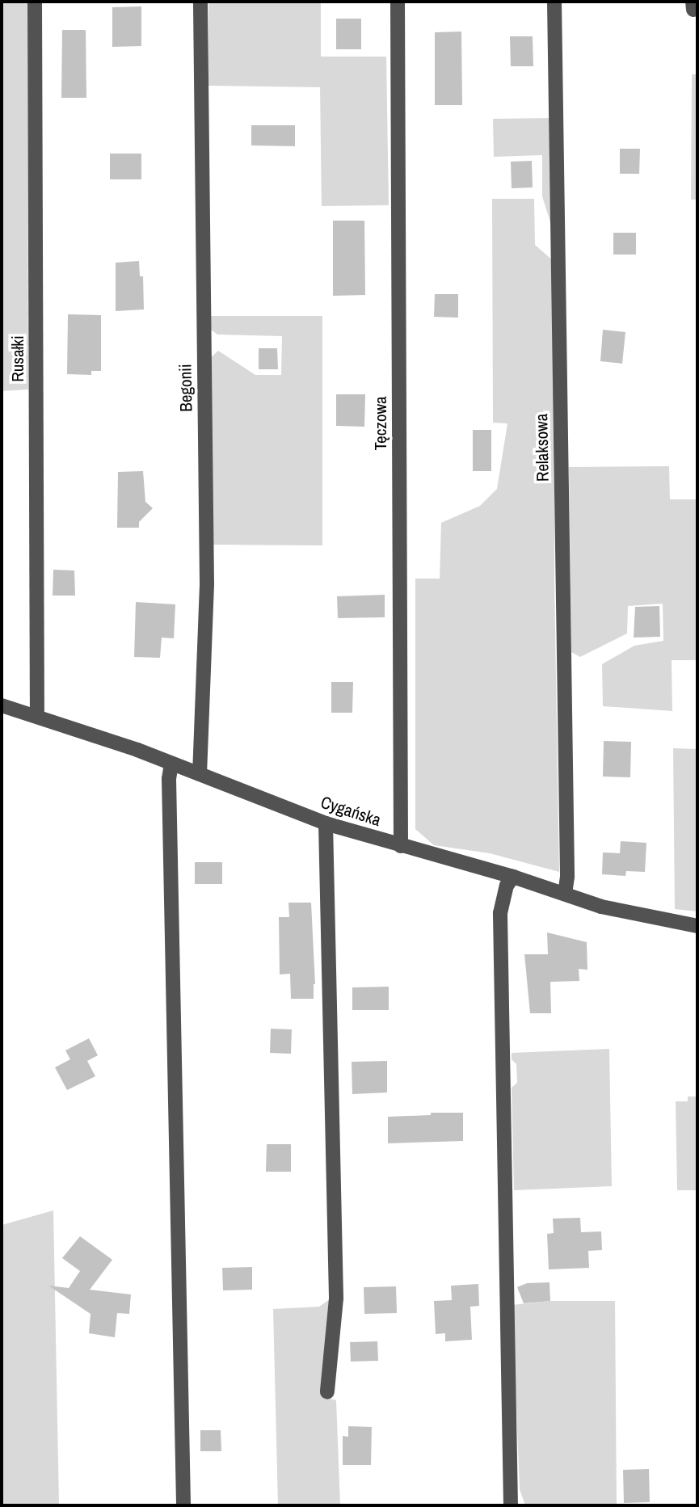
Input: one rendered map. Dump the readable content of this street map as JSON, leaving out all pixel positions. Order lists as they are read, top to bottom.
{
  "streets": {
    "street": [
      "Rusałki",
      "Begonii",
      "Tęczowa",
      "Relaksowa",
      "Cygańska"
    ]
  },
  "crossings": [
    ["Rusałki", "Cygańska"],
    ["Begonii", "Cygańska"],
    ["Tęczowa", "Cygańska"],
    ["Relaksowa", "Cygańska"]
  ]
}
